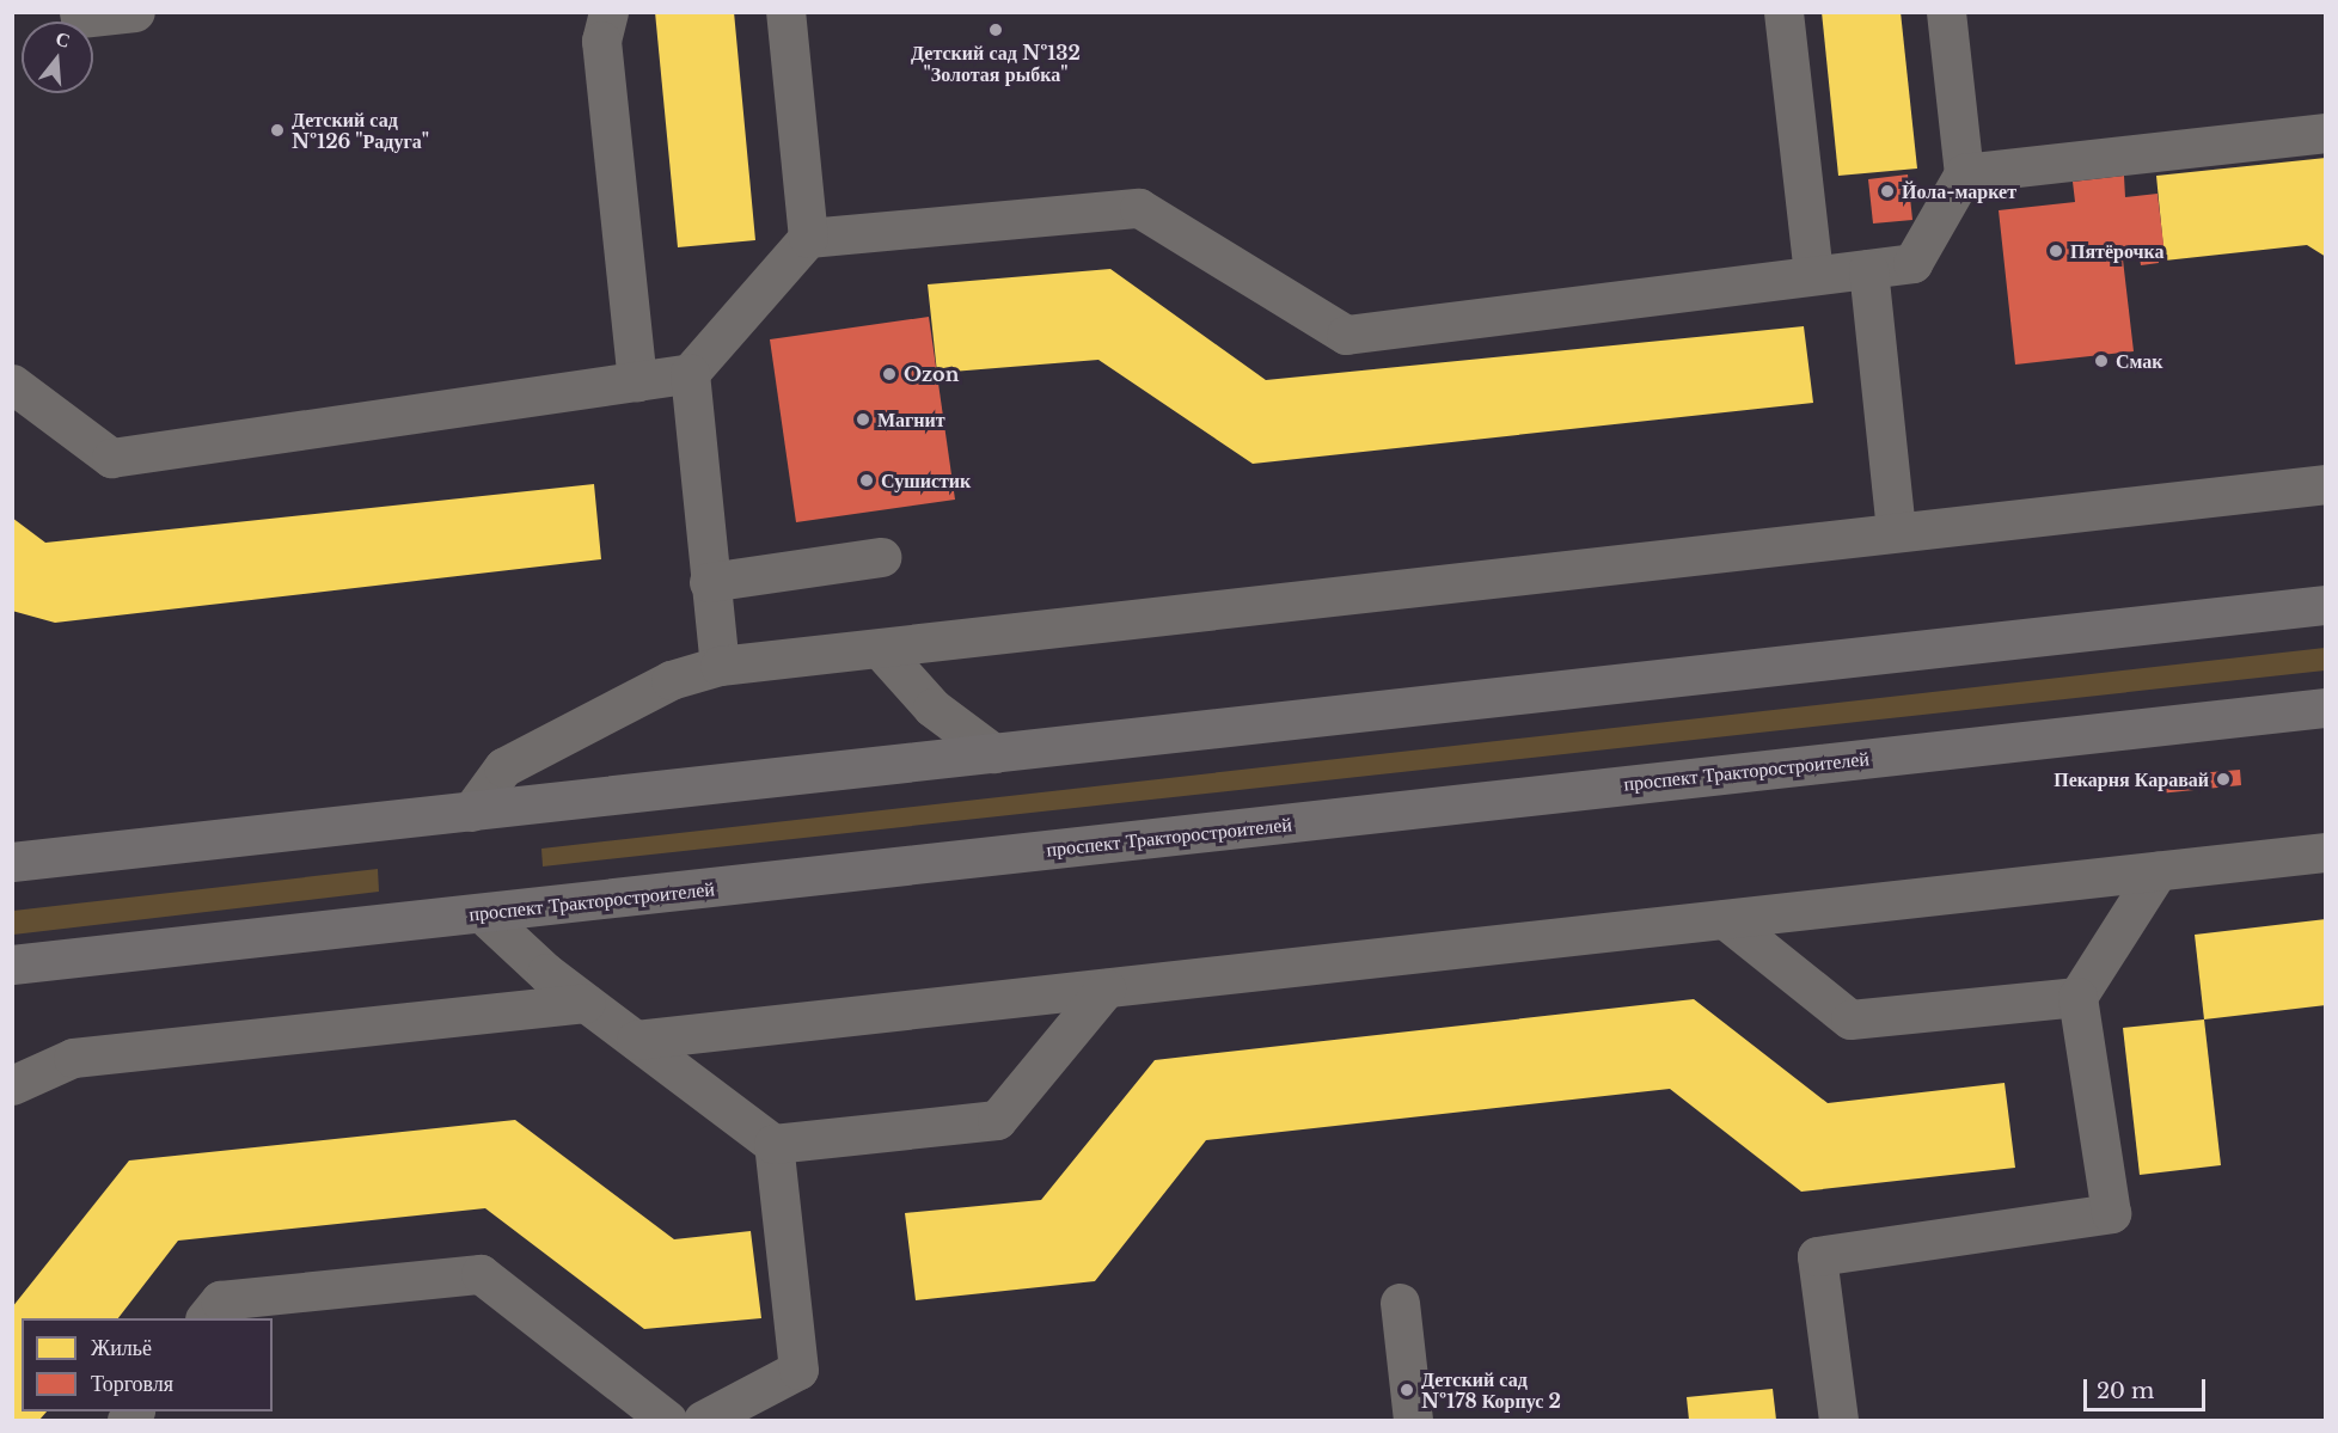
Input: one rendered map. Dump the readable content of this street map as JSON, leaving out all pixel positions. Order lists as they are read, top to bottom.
{
  "streets": {
    "main road": ["проспект Тракторостроителей"]
  },
  "places": [
    "Детский сад №132 \"Золотая рыбка\"",
    "Детский сад №126 \"Радуга\"",
    "Йола-маркет",
    "Пятёрочка",
    "Смак",
    "Ozon",
    "Магнит",
    "Сушистик",
    "Пекарня Каравай",
    "Детский сад №178 Корпус 2"
  ],
  "legend": ["Жильё", "Торговля"],
  "scale_bar": "20 m",
  "north": "top"
}
